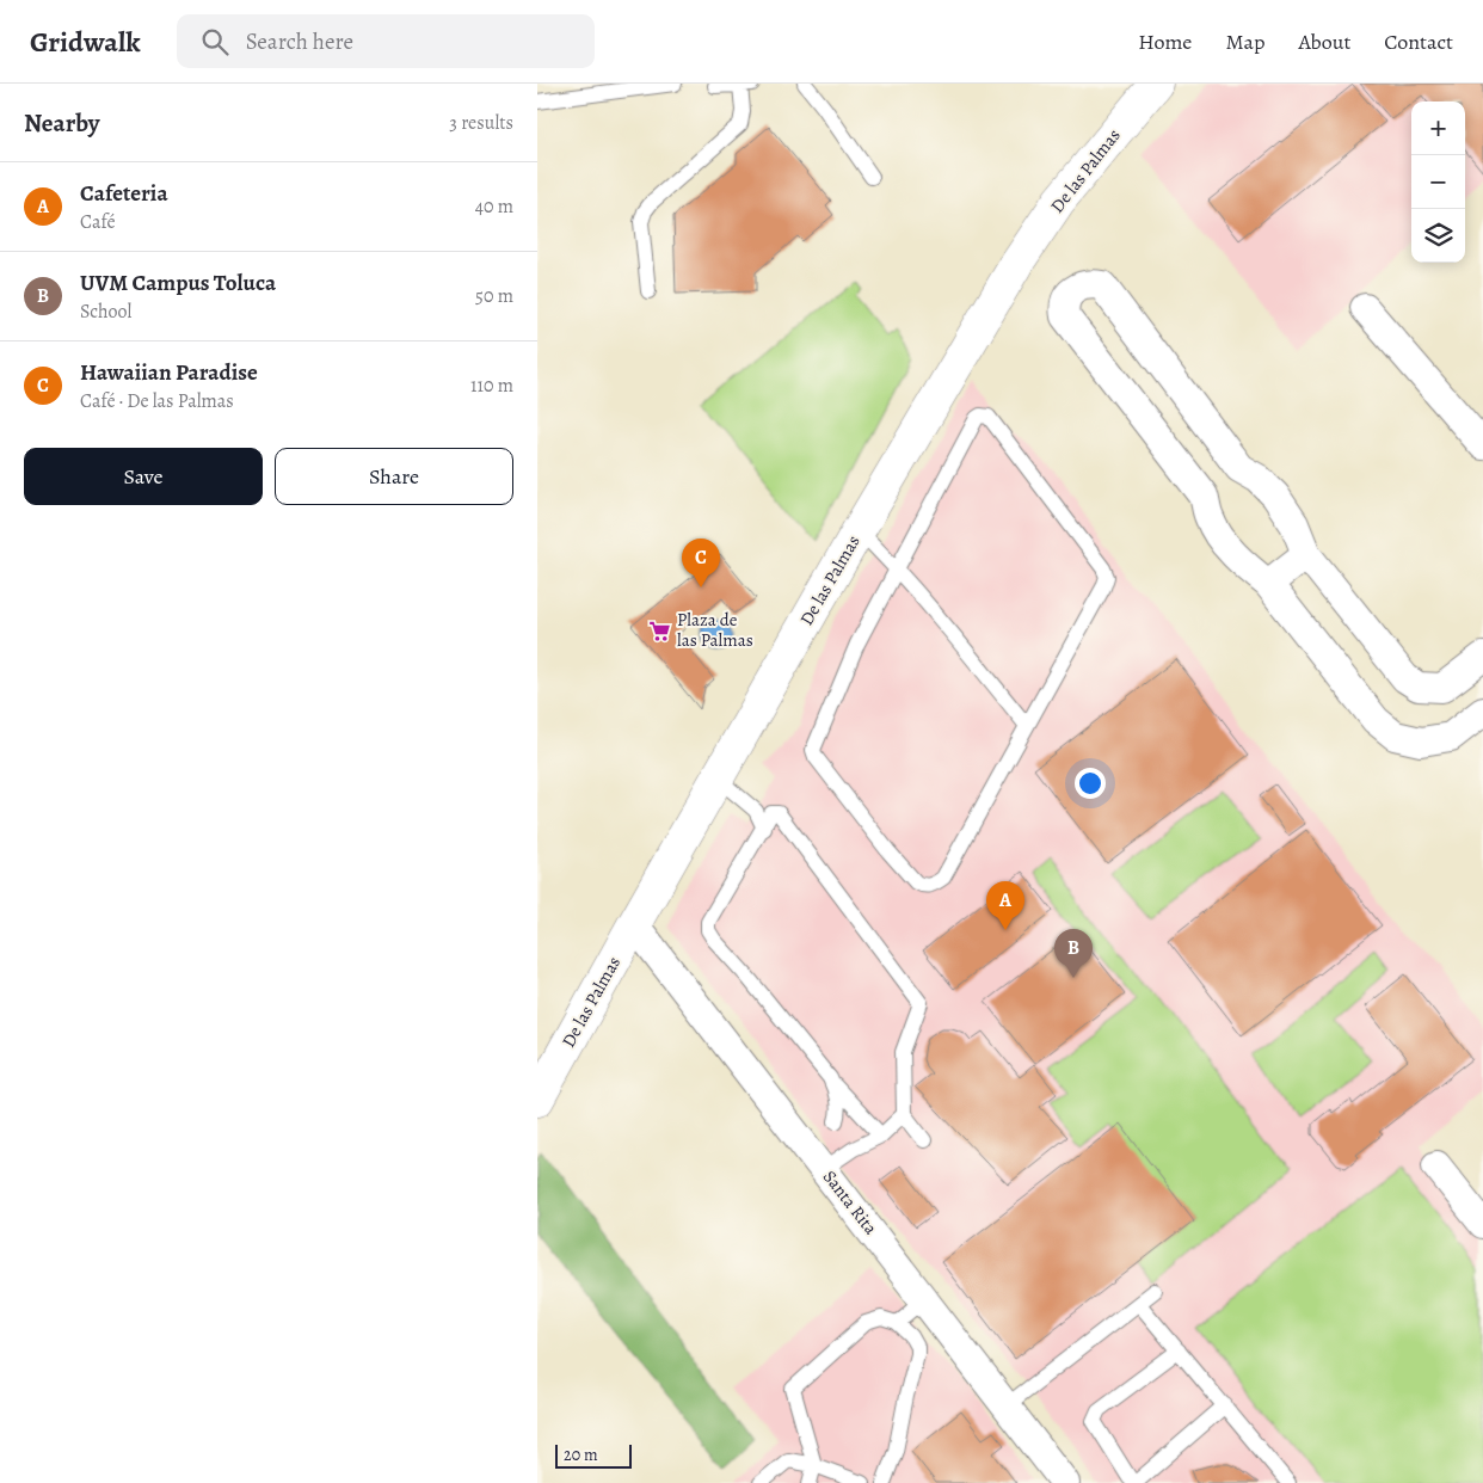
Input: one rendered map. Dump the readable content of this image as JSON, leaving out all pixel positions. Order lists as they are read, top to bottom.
{
  "streets": {
    "street": ["De las Palmas", "Santa Rita"]
  },
  "crossings": [
    ["De las Palmas", "Santa Rita"]
  ],
  "places": {
    "supermarket": ["Plaza de las Palmas"]
  },
  "scale_bar": "20 m",
  "page": {
    "header": "Gridwalk",
    "search": "Search here",
    "nav": [
      "Home",
      "Map",
      "About",
      "Contact"
    ],
    "heading": ["Nearby", "3 results"],
    "map_buttons": ["+", "−"],
    "list": [
      {
        "mark": "A",
        "name": "Cafeteria",
        "note": "Café",
        "value": "40 m"
      },
      {
        "mark": "B",
        "name": "UVM Campus Toluca",
        "note": "School",
        "value": "50 m"
      },
      {
        "mark": "C",
        "name": "Hawaiian Paradise",
        "note": "Café · De las Palmas",
        "value": "110 m"
      }
    ],
    "buttons": ["Save", "Share"],
    "pins": ["C", "A", "B"],
    "scale": "20 m"
  }
}
